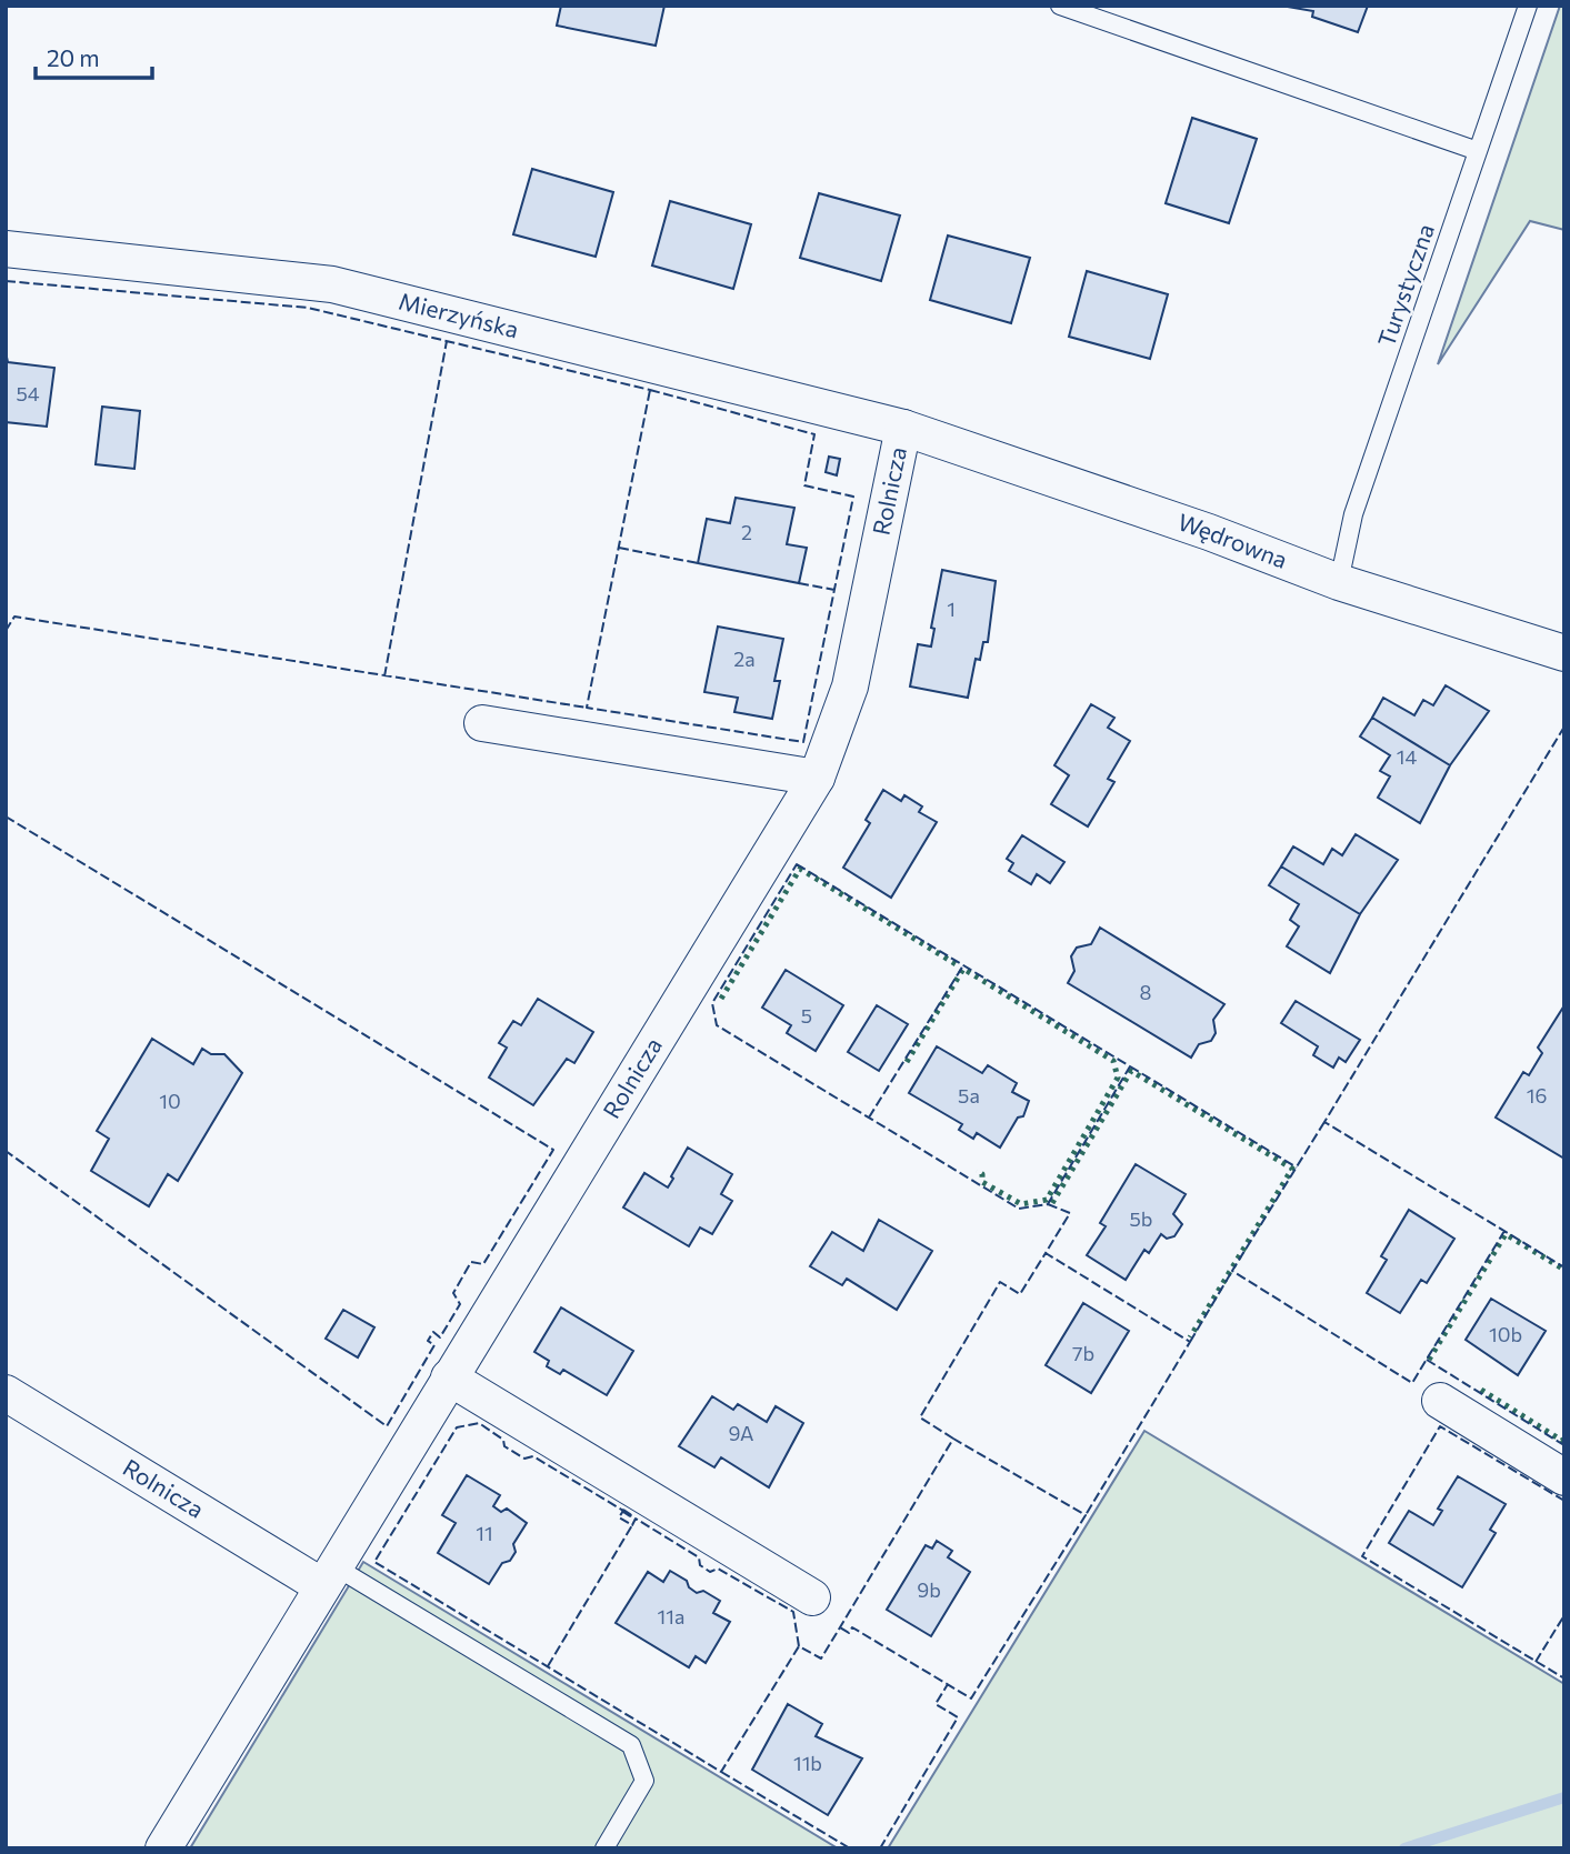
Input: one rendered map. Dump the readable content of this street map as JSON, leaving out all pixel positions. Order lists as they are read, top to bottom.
{
  "streets": {
    "street": ["Mierzyńska", "Rolnicza", "Wędrowna"],
    "lane": ["Turystyczna"]
  },
  "crossings": [
    ["Turystyczna", "Wędrowna"],
    ["Mierzyńska", "Rolnicza"],
    ["Mierzyńska", "Wędrowna"],
    ["Rolnicza", "Wędrowna"]
  ],
  "house_numbers": [
    "54",
    "2",
    "1",
    "2a",
    "14",
    "8",
    "5",
    "5a",
    "16",
    "10",
    "5b",
    "10b",
    "7b",
    "9A",
    "11",
    "9b",
    "11a",
    "11b"
  ],
  "scale_bar": "20 m"
}
